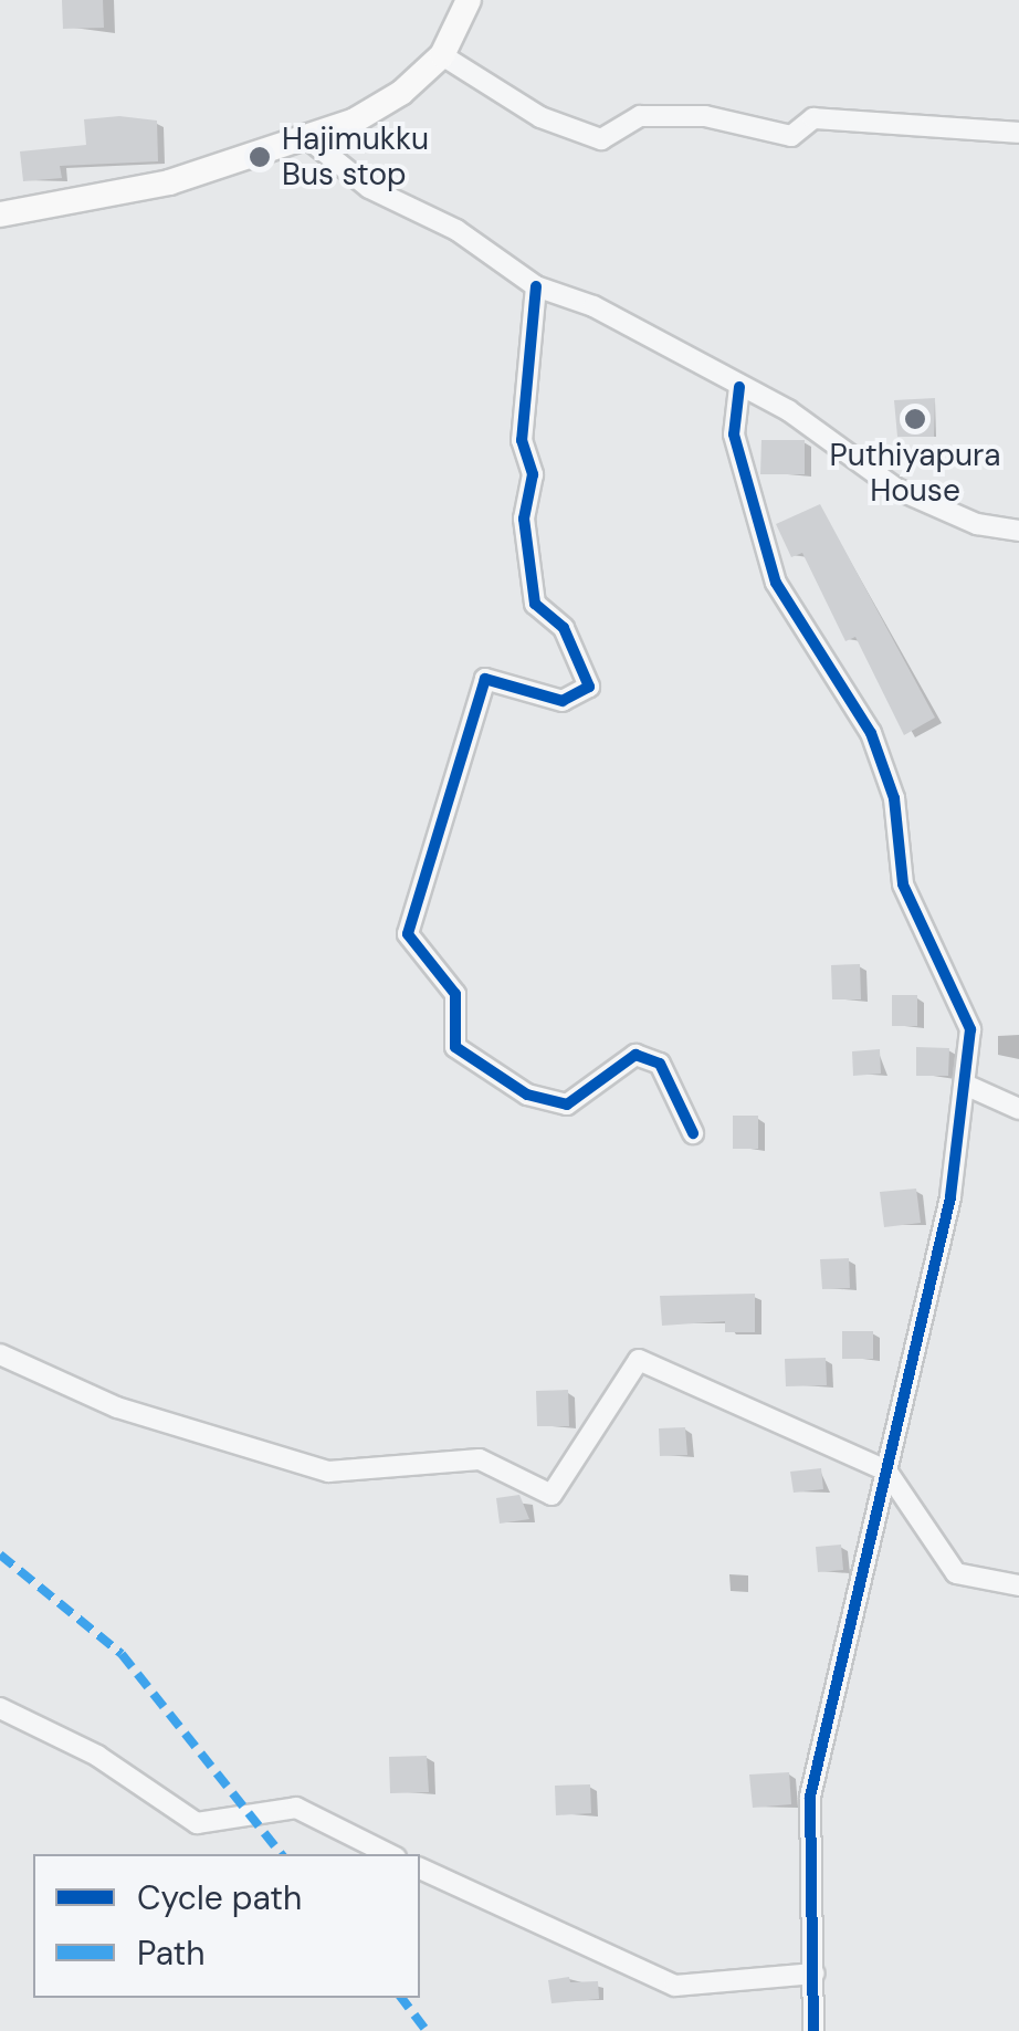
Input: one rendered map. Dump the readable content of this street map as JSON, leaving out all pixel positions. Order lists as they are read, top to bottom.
{
  "places": ["Hajimukku Bus stop", "Puthiyapura House"],
  "legend": ["Cycle path", "Path"]
}
